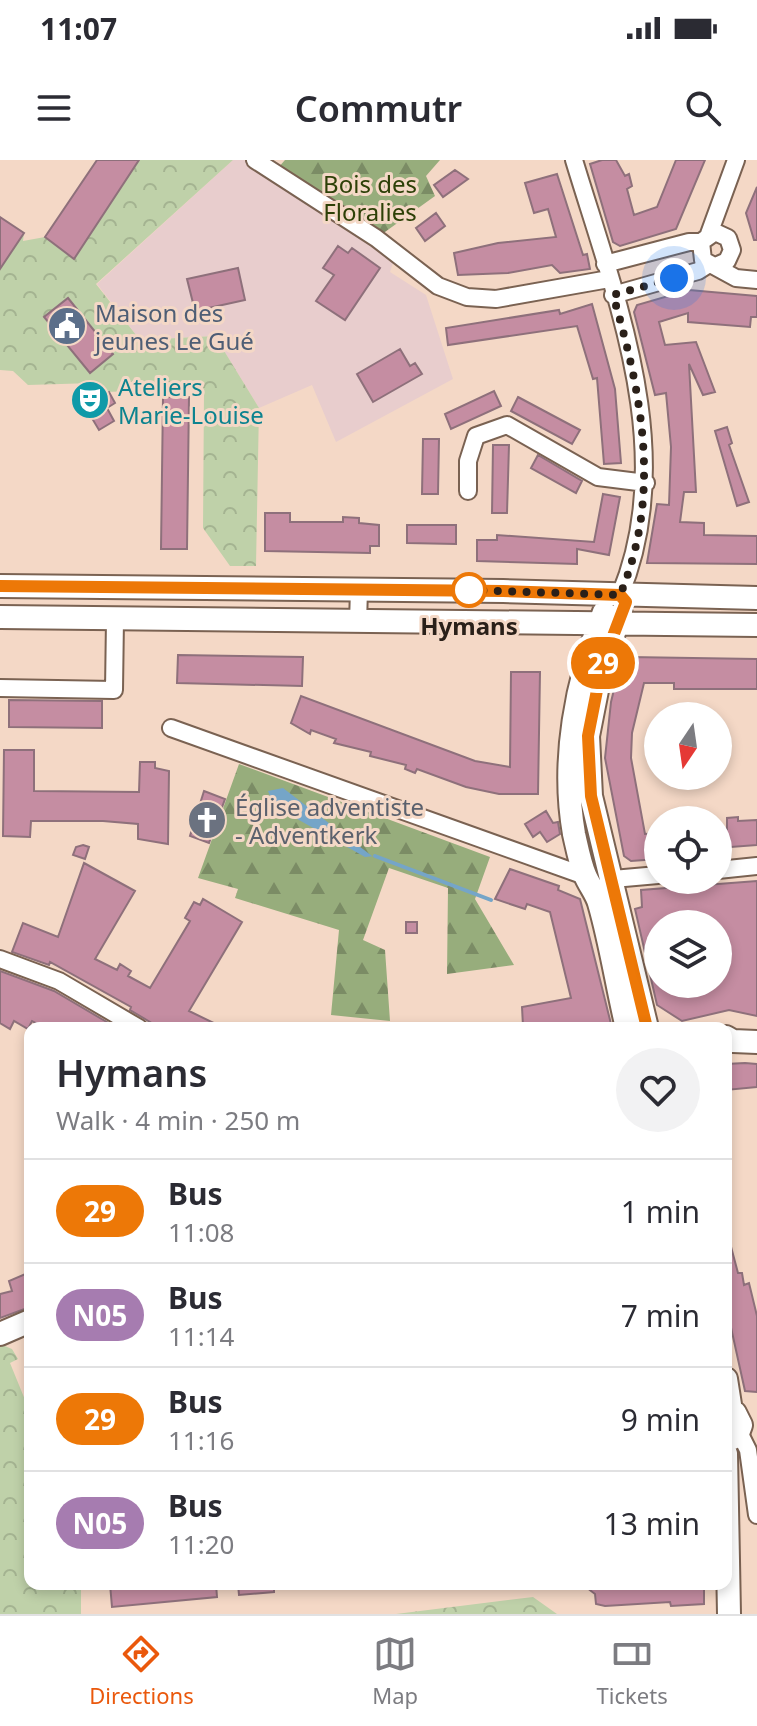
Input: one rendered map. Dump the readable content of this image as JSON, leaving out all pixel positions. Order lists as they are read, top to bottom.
{
  "parks": ["Bois des Floralies"],
  "places": {
    "public building": ["Maison des jeunes Le Gué"],
    "theatre": ["Ateliers Marie-Louise"],
    "other": ["Hymans"],
    "church": ["Église adventiste - Adventkerk"]
  },
  "lines": ["bus line 29"],
  "north": "bottom",
  "page": {
    "status": "11:07",
    "header": "Commutr",
    "on_map": "29",
    "heading": ["Hymans", "Walk · 4 min · 250 m"],
    "list": [
      {
        "mark": "29",
        "name": "Bus",
        "note": "11:08",
        "value": "1 min"
      },
      {
        "mark": "N05",
        "name": "Bus",
        "note": "11:14",
        "value": "7 min"
      },
      {
        "mark": "29",
        "name": "Bus",
        "note": "11:16",
        "value": "9 min"
      },
      {
        "mark": "N05",
        "name": "Bus",
        "note": "11:20",
        "value": "13 min"
      }
    ],
    "tabs": ["Directions", "Map", "Tickets"]
  }
}
